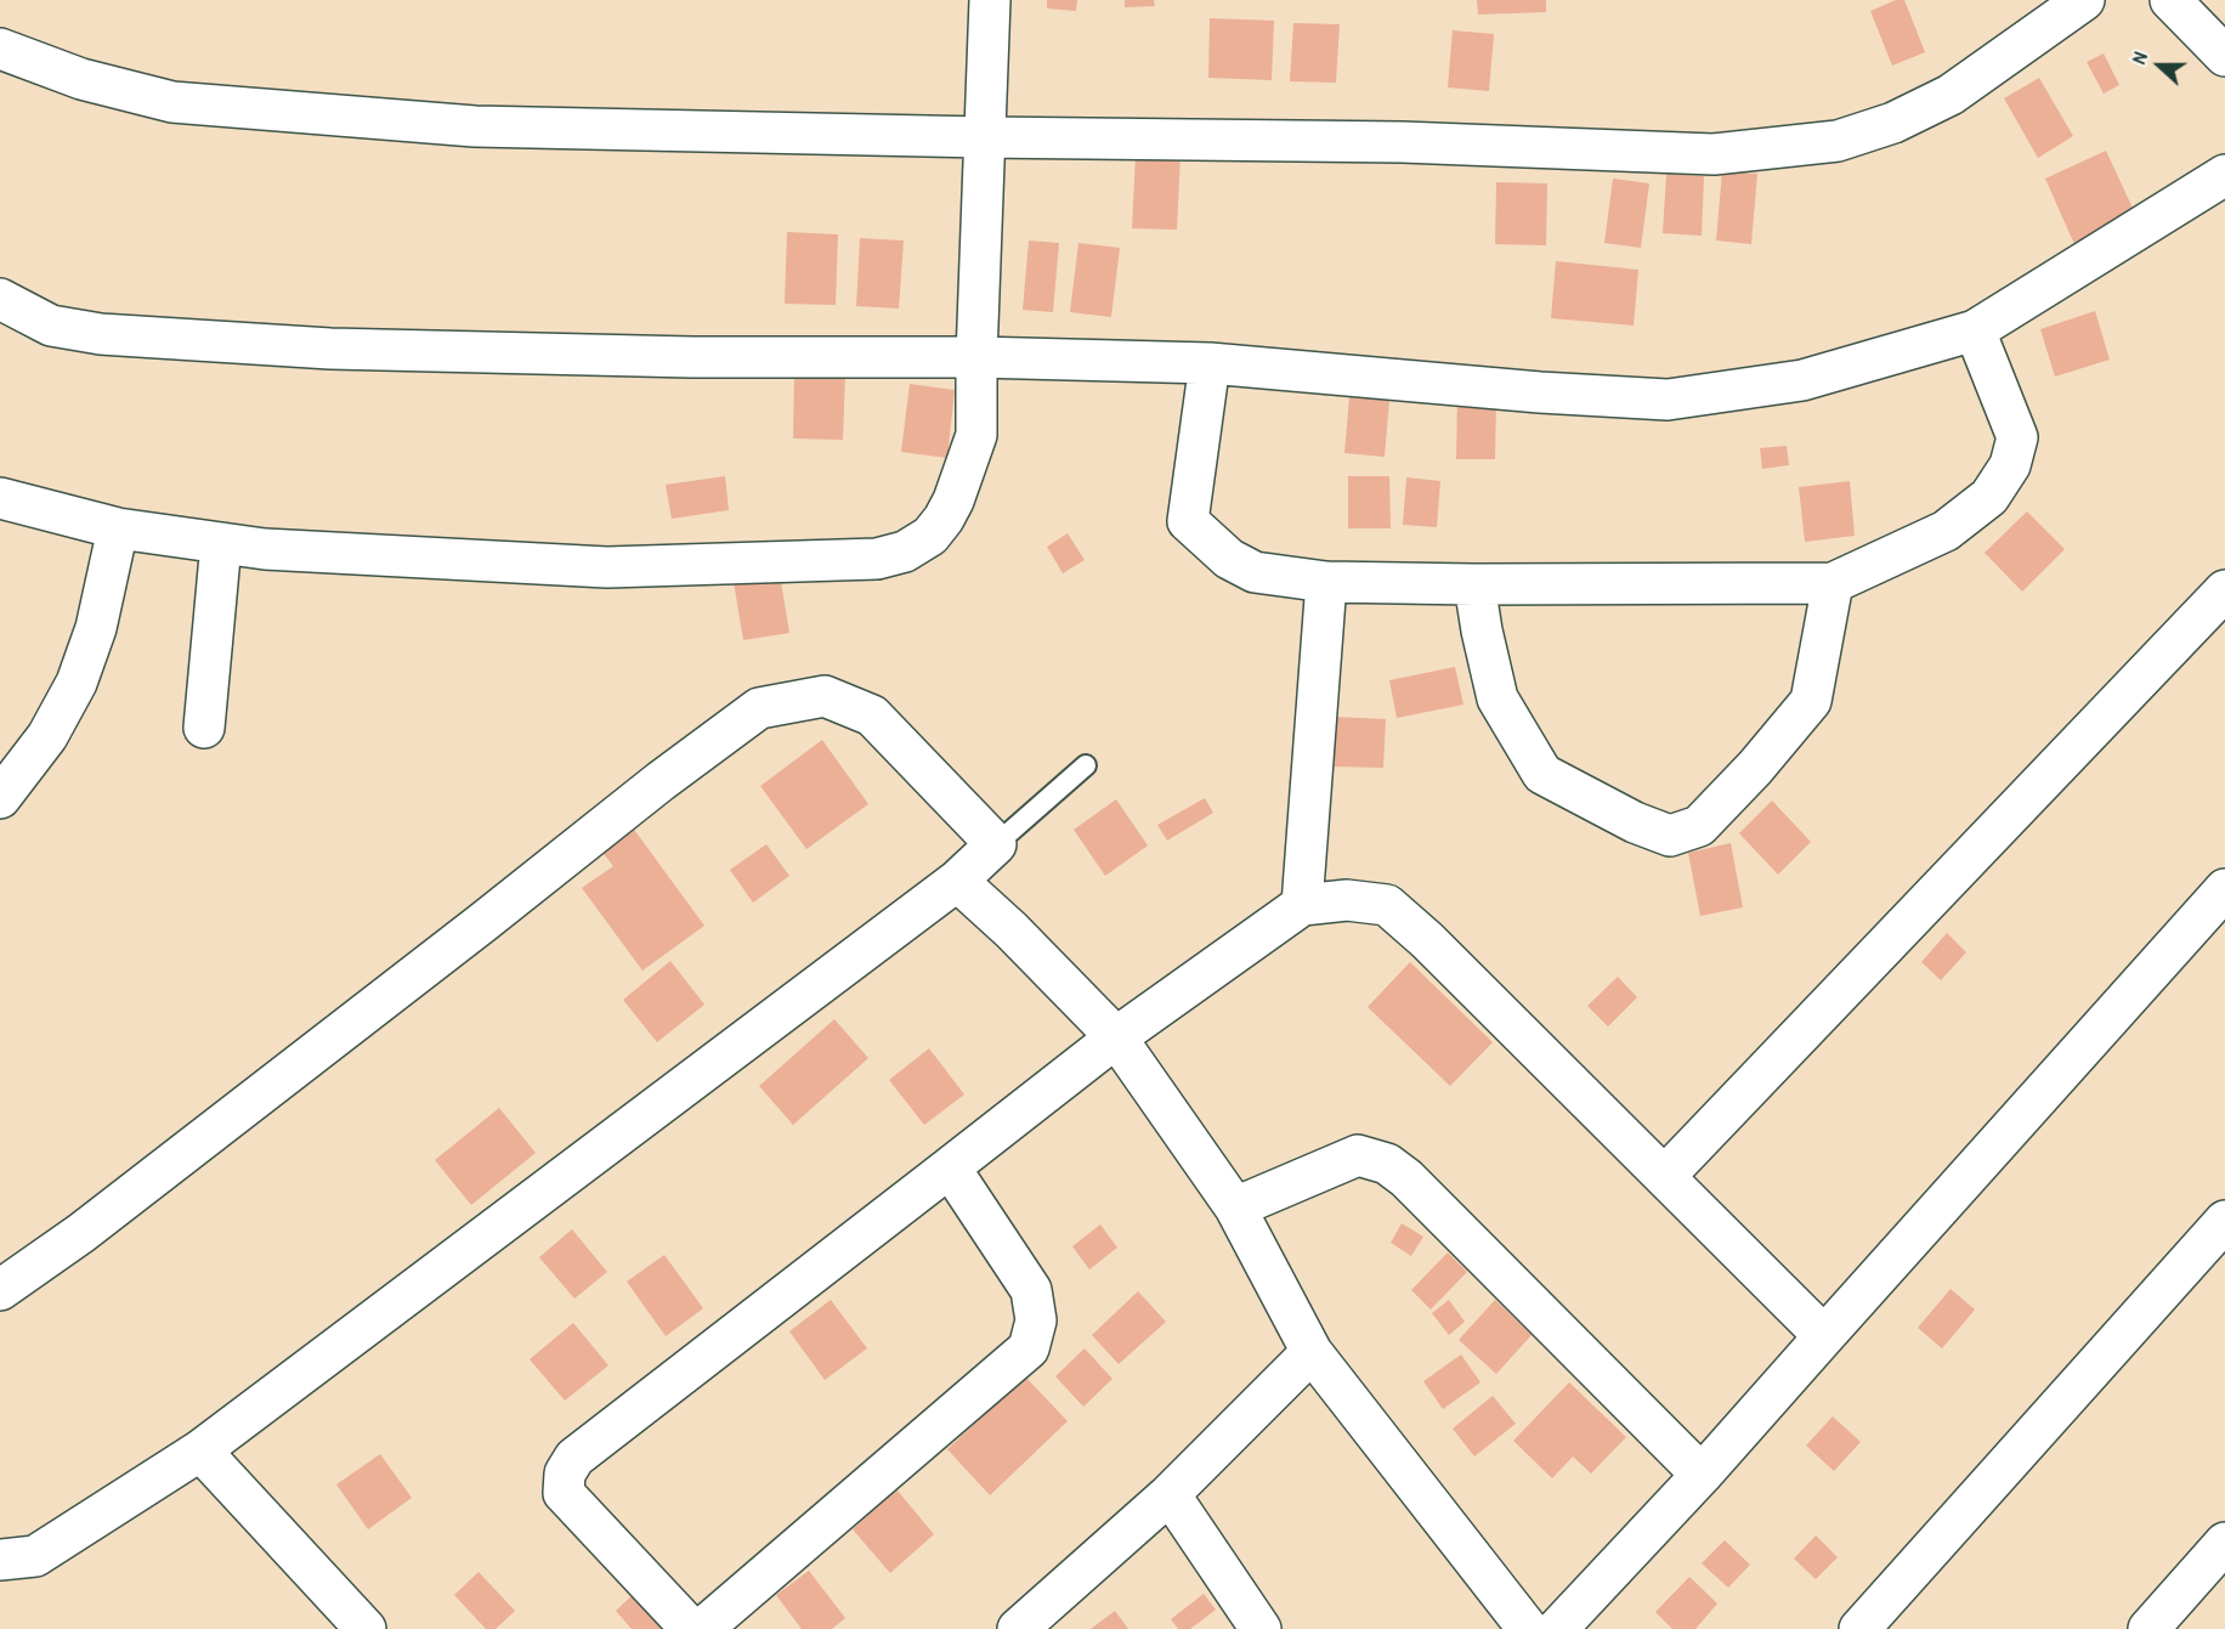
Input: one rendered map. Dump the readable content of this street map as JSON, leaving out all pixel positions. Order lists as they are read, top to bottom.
{
  "north": "left"
}
